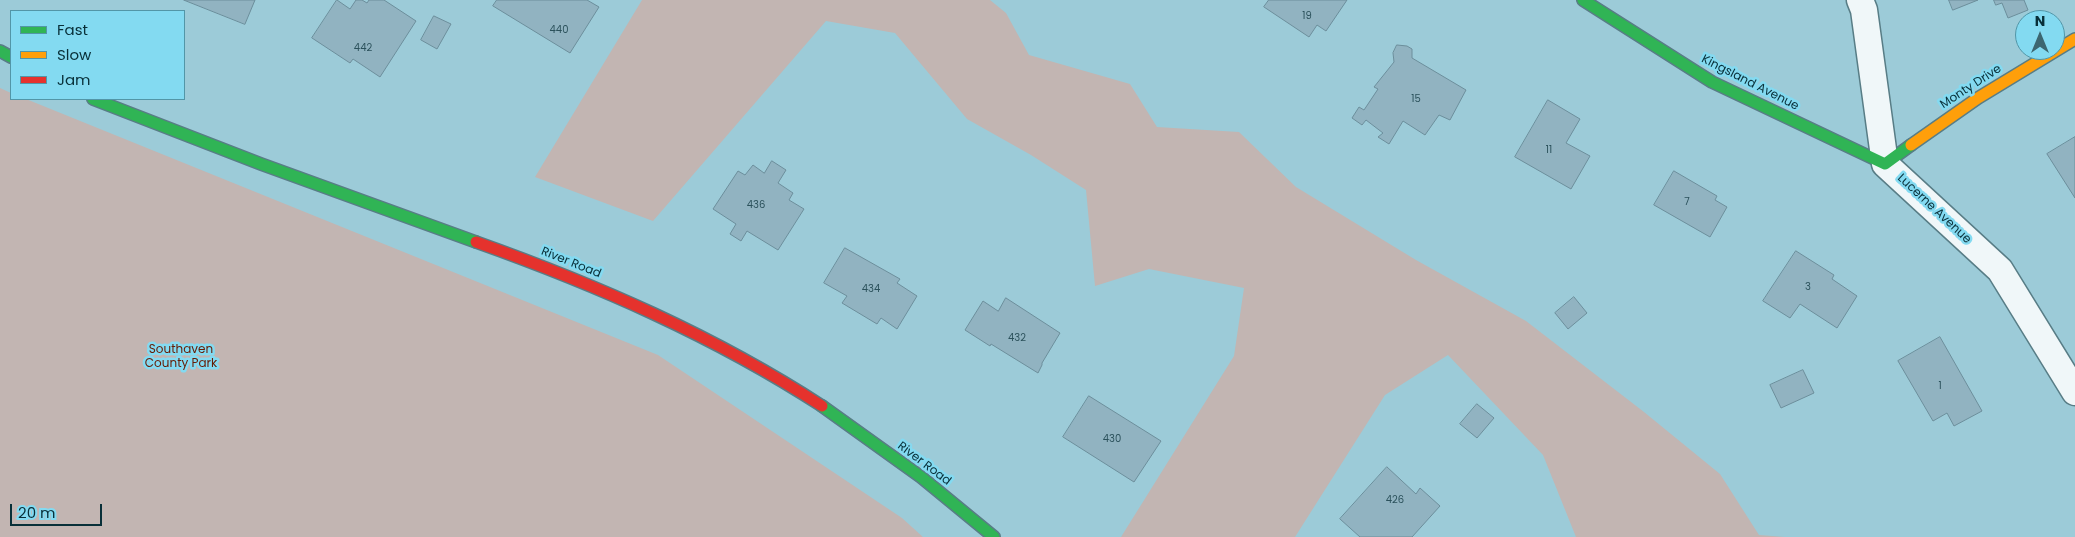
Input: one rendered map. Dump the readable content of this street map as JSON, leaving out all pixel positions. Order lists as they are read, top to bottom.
{
  "streets": {
    "street": [
      "Kingsland Avenue",
      "Monty Drive",
      "Lucerne Avenue",
      "River Road"
    ]
  },
  "crossings": [
    ["Kingsland Avenue", "Monty Drive"],
    ["Kingsland Avenue", "Lucerne Avenue"],
    ["Monty Drive", "Lucerne Avenue"]
  ],
  "parks": ["Southaven County Park"],
  "house_numbers": [
    "19",
    "440",
    "442",
    "15",
    "11",
    "7",
    "436",
    "3",
    "434",
    "432",
    "1",
    "430",
    "426"
  ],
  "legend": ["Fast", "Slow", "Jam"],
  "scale_bar": "20 m",
  "north": "top"
}
